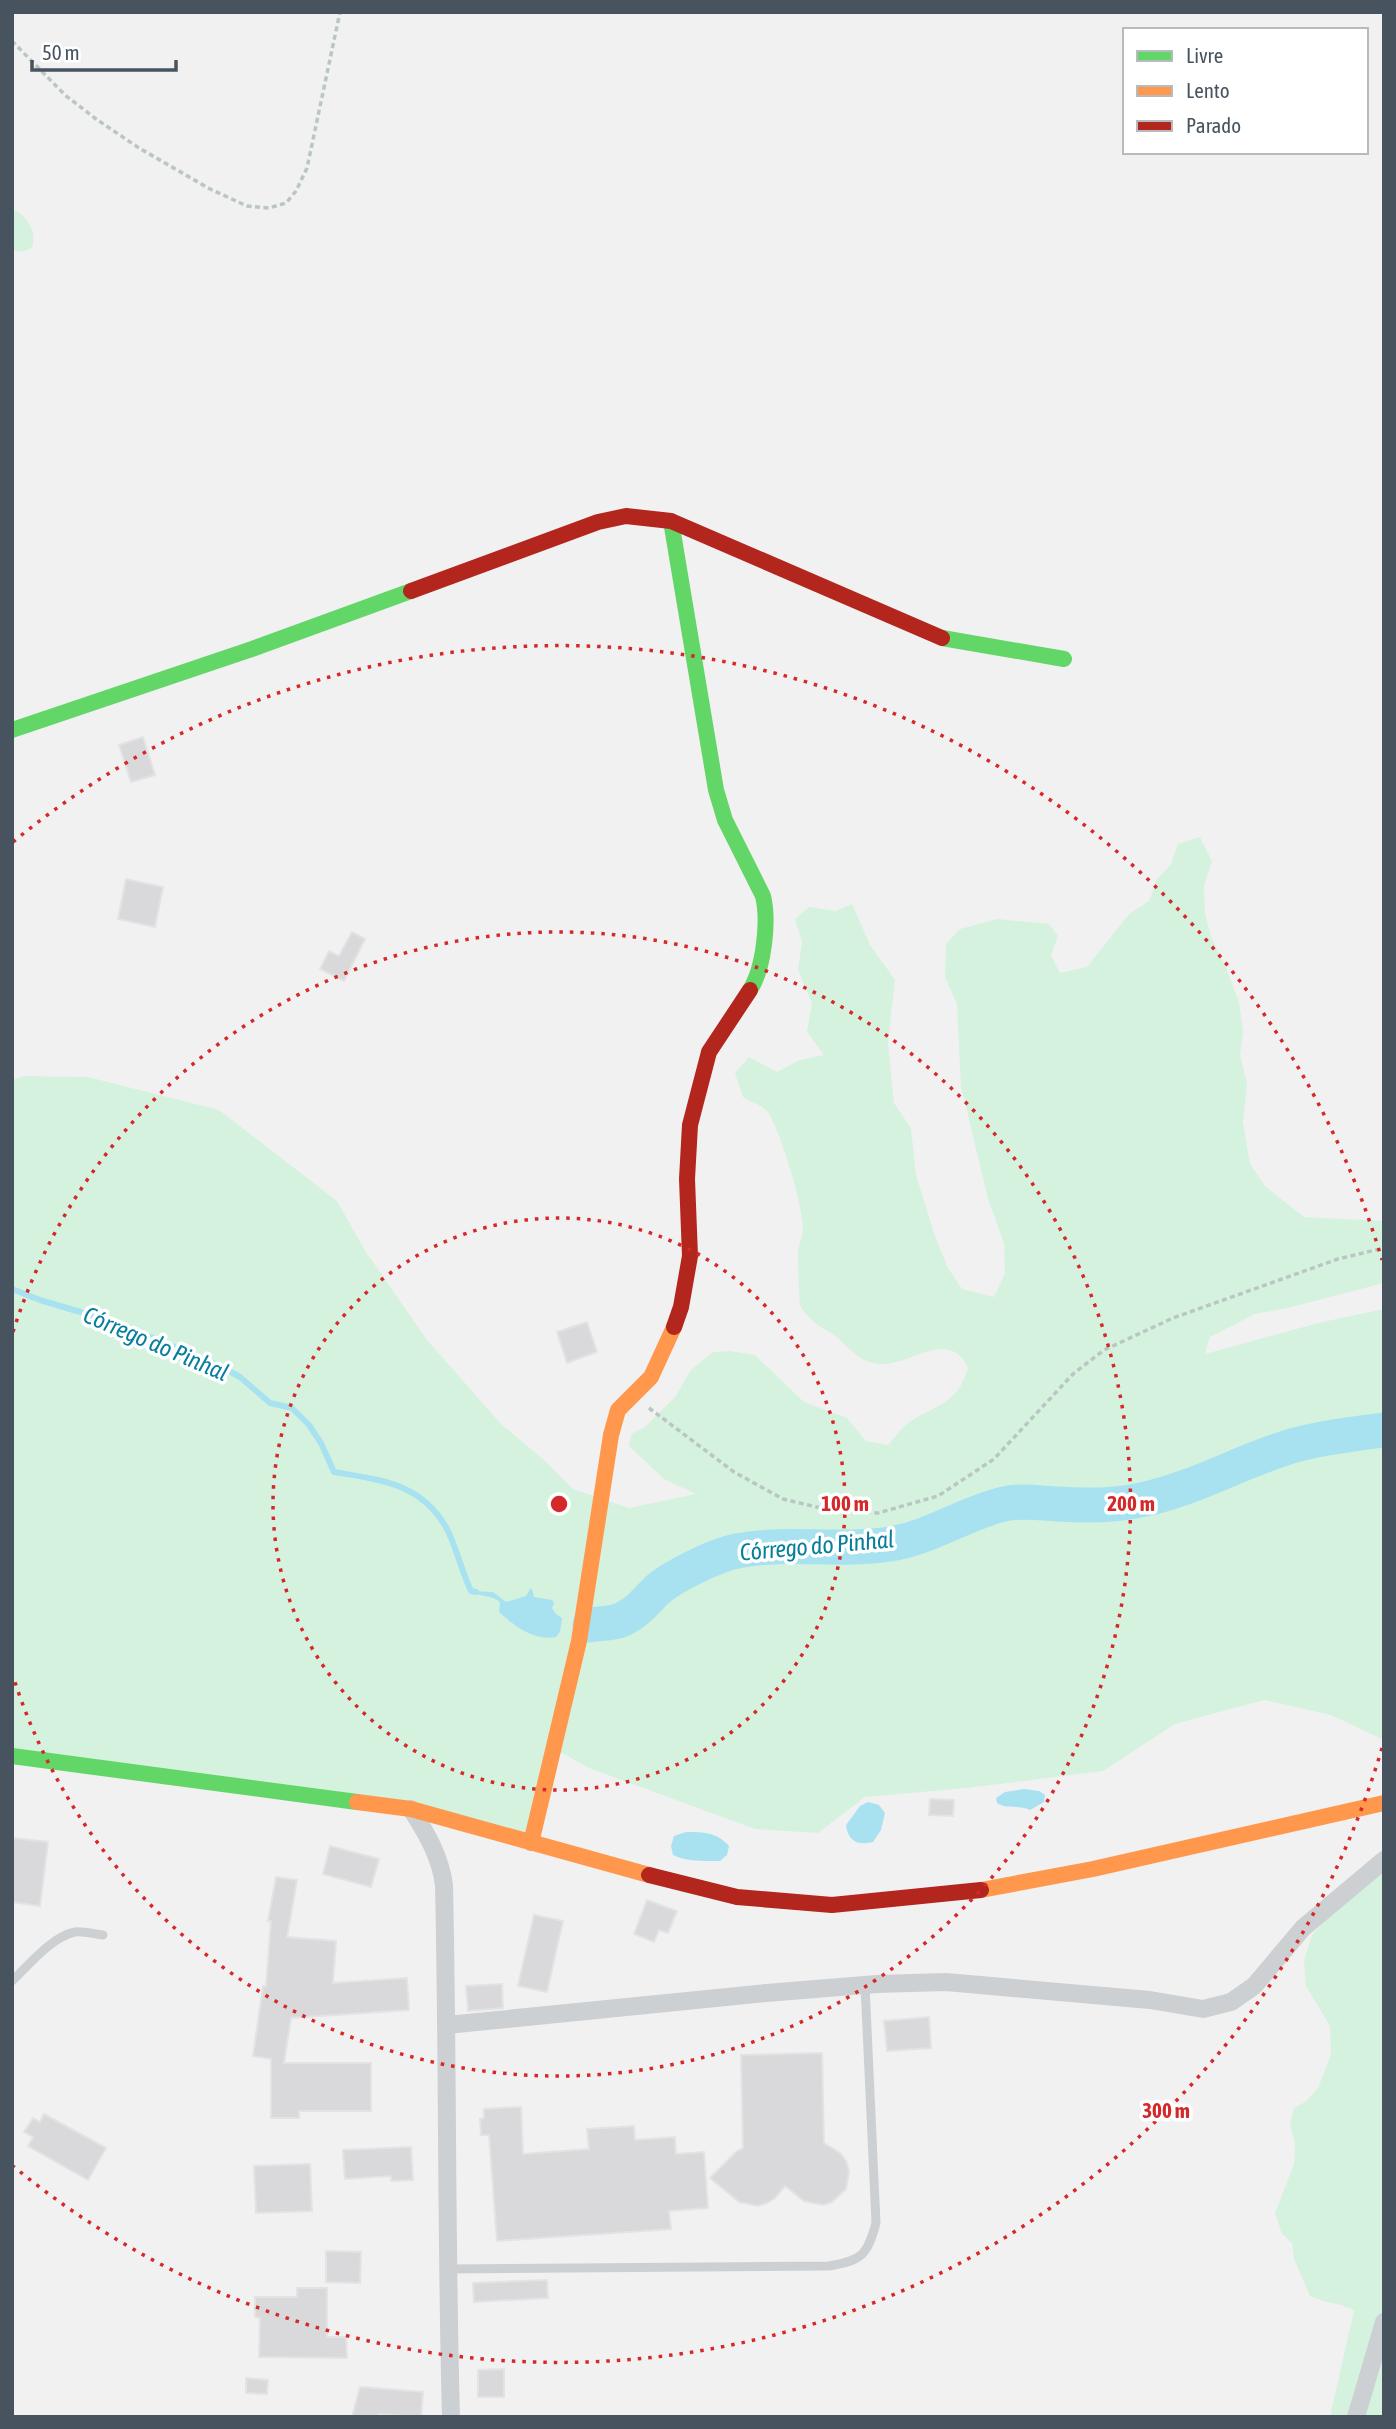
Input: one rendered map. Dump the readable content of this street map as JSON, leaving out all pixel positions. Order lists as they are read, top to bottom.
{
  "water": ["Córrego do Pinhal"],
  "legend": ["Livre", "Lento", "Parado"],
  "scale_bar": "50 m",
  "rings": ["100 m", "200 m", "300 m"]
}
